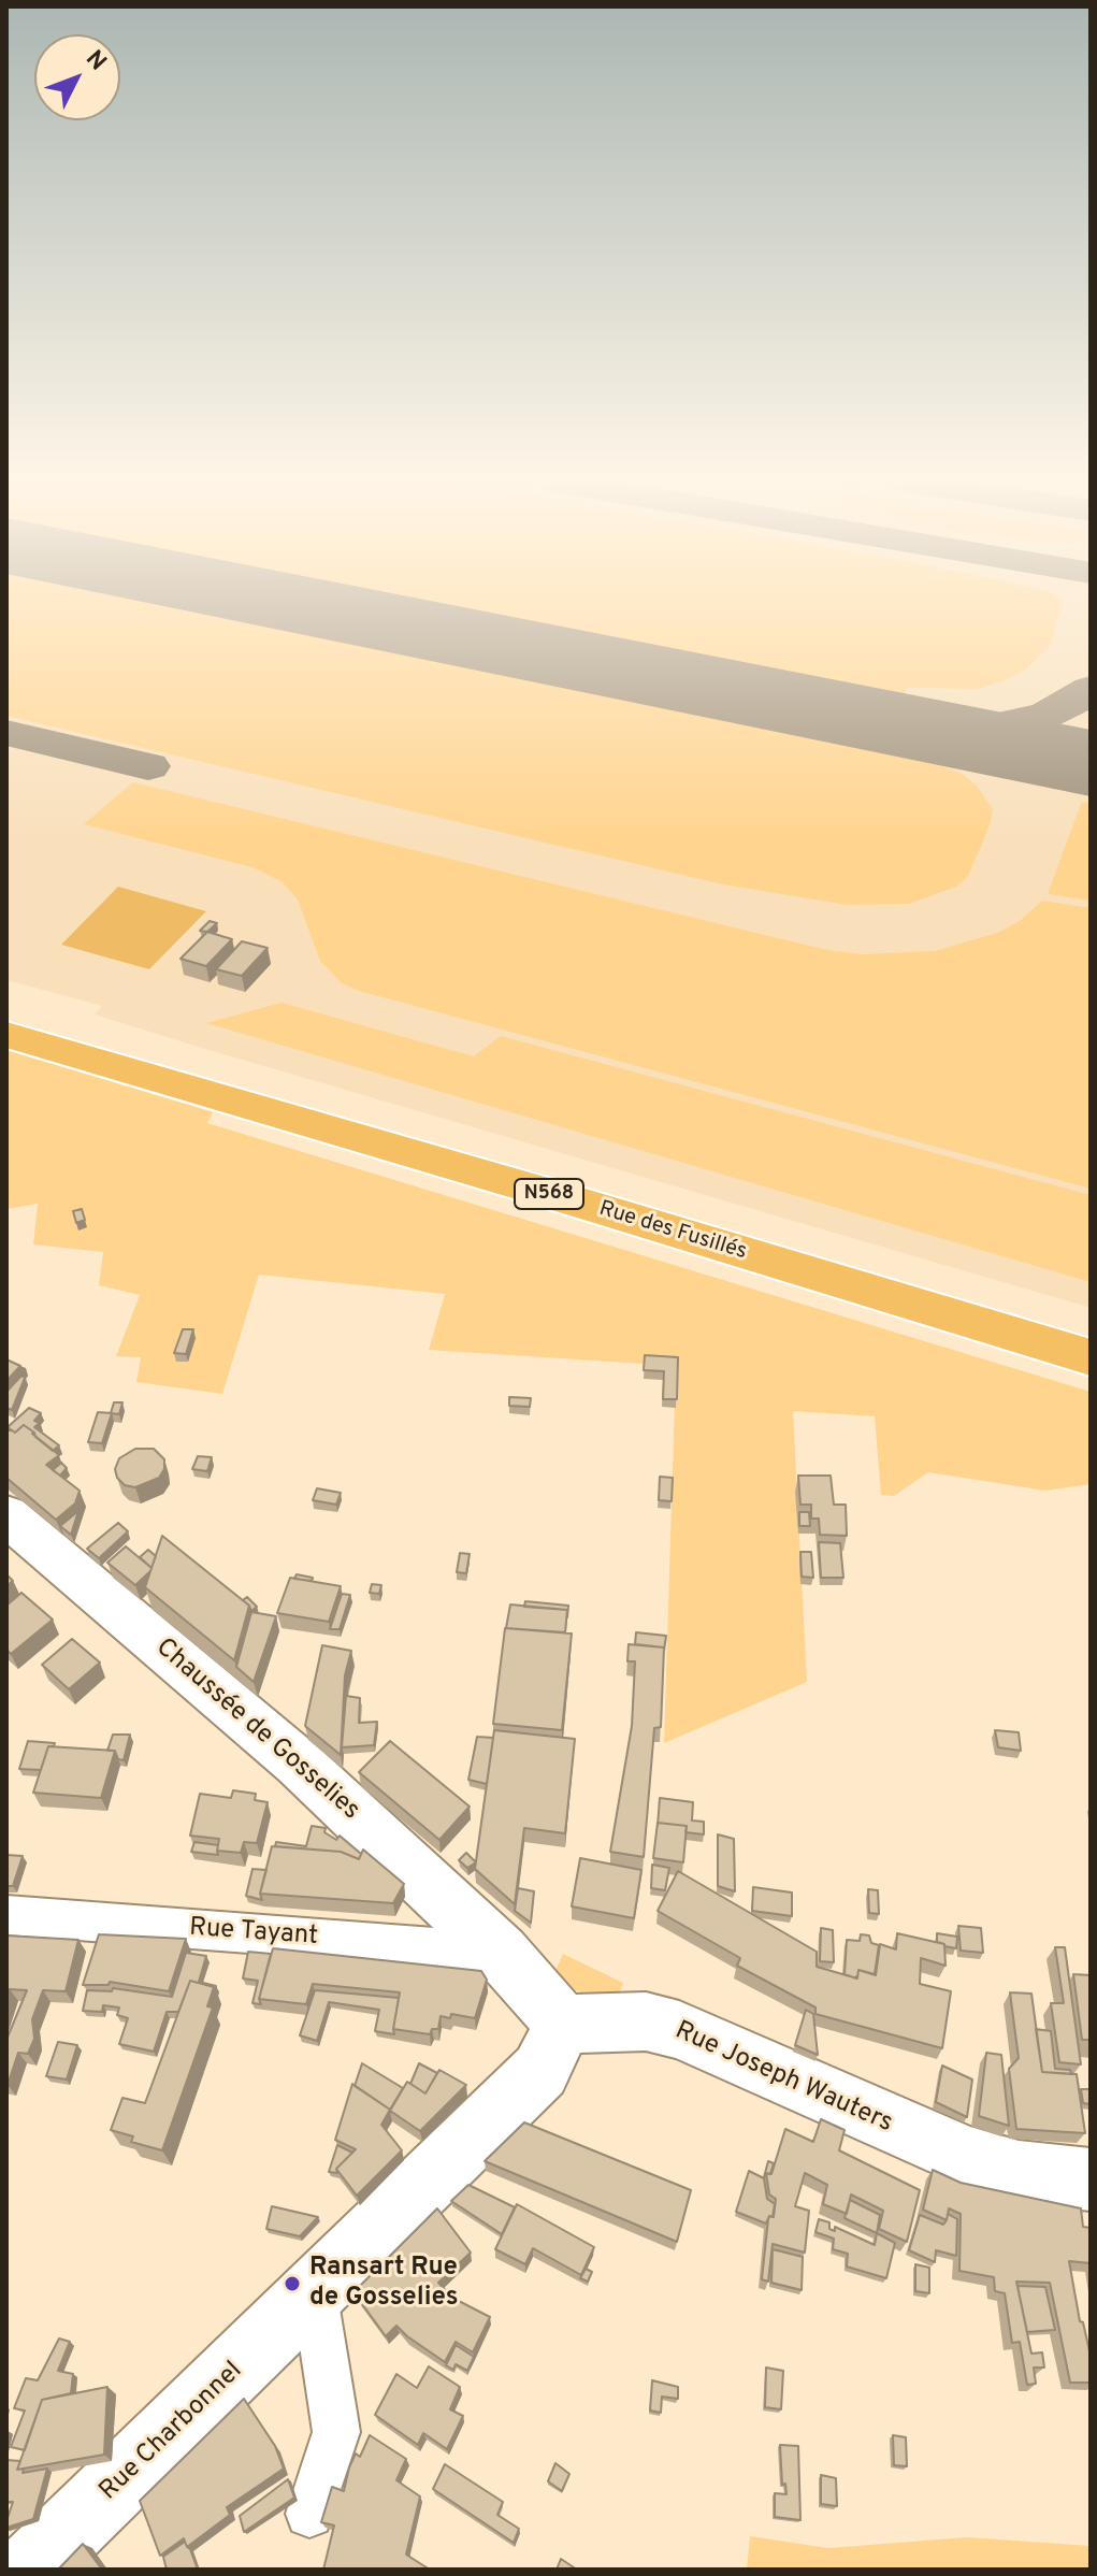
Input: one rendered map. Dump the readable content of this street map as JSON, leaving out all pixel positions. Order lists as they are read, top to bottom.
{
  "streets": {
    "highway": ["N568", "Rue des Fusillés"],
    "street": [
      "Chaussée de Gosselies",
      "Rue Tayant",
      "Rue Joseph Wauters",
      "Rue Charbonnel"
    ]
  },
  "crossings": [
    ["Chaussée de Gosselies", "Rue Tayant"],
    ["Rue Joseph Wauters", "Rue Charbonnel"]
  ],
  "places": ["Ransart Rue de Gosselies"],
  "north": "top right"
}
